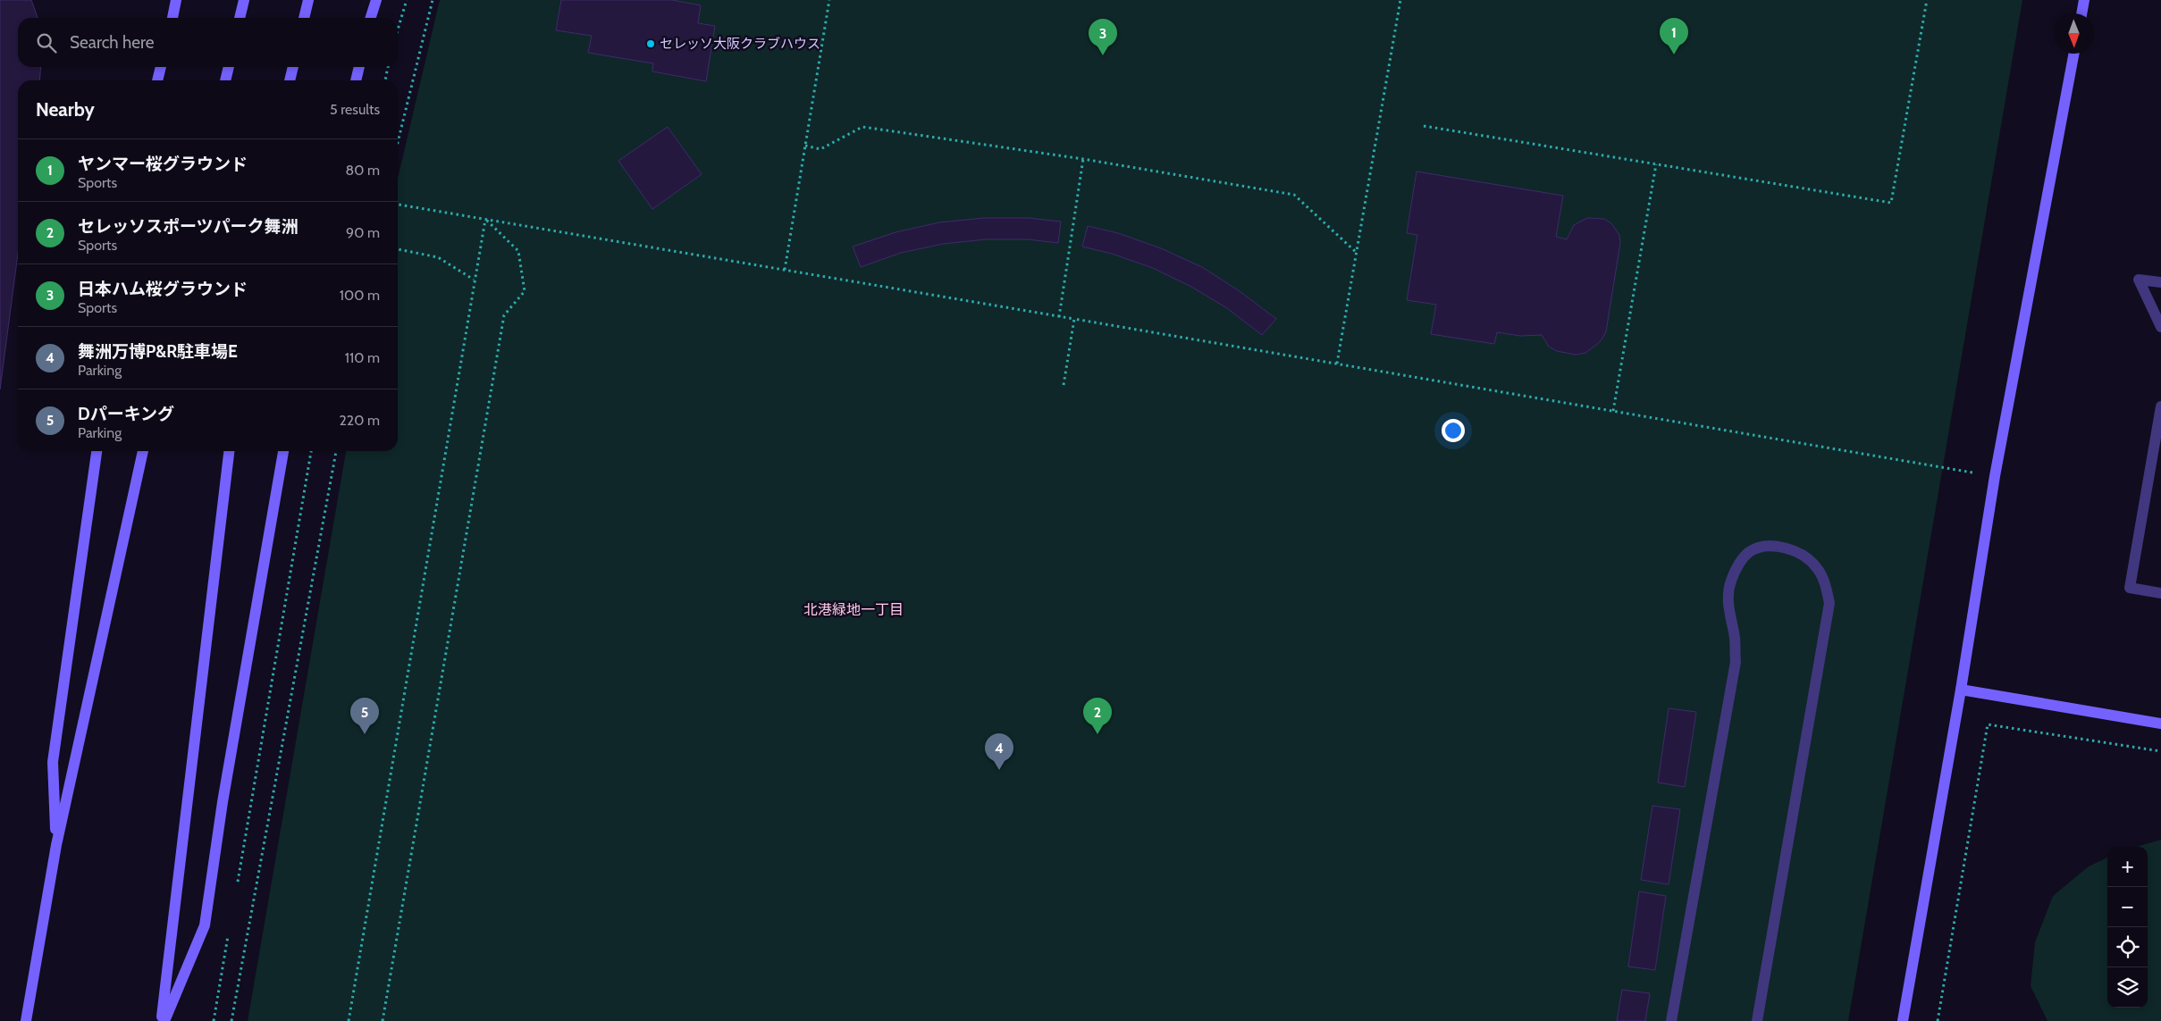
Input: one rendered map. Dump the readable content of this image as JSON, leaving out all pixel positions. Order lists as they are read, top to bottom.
{
  "districts": ["北港緑地一丁目"],
  "places": ["セレッソ大阪クラブハウス"],
  "north": "bottom",
  "page": {
    "pins": [
      "1",
      "3",
      "2",
      "5",
      "4"
    ],
    "search": "Search here",
    "heading": ["Nearby", "5 results"],
    "list": [
      {
        "mark": "1",
        "name": "ヤンマー桜グラウンド",
        "note": "Sports",
        "value": "80 m"
      },
      {
        "mark": "2",
        "name": "セレッソスポーツパーク舞洲",
        "note": "Sports",
        "value": "90 m"
      },
      {
        "mark": "3",
        "name": "日本ハム桜グラウンド",
        "note": "Sports",
        "value": "100 m"
      },
      {
        "mark": "4",
        "name": "舞洲万博P&R駐車場E",
        "note": "Parking",
        "value": "110 m"
      },
      {
        "mark": "5",
        "name": "Dパーキング",
        "note": "Parking",
        "value": "220 m"
      }
    ],
    "map_buttons": ["+", "−"]
  }
}
